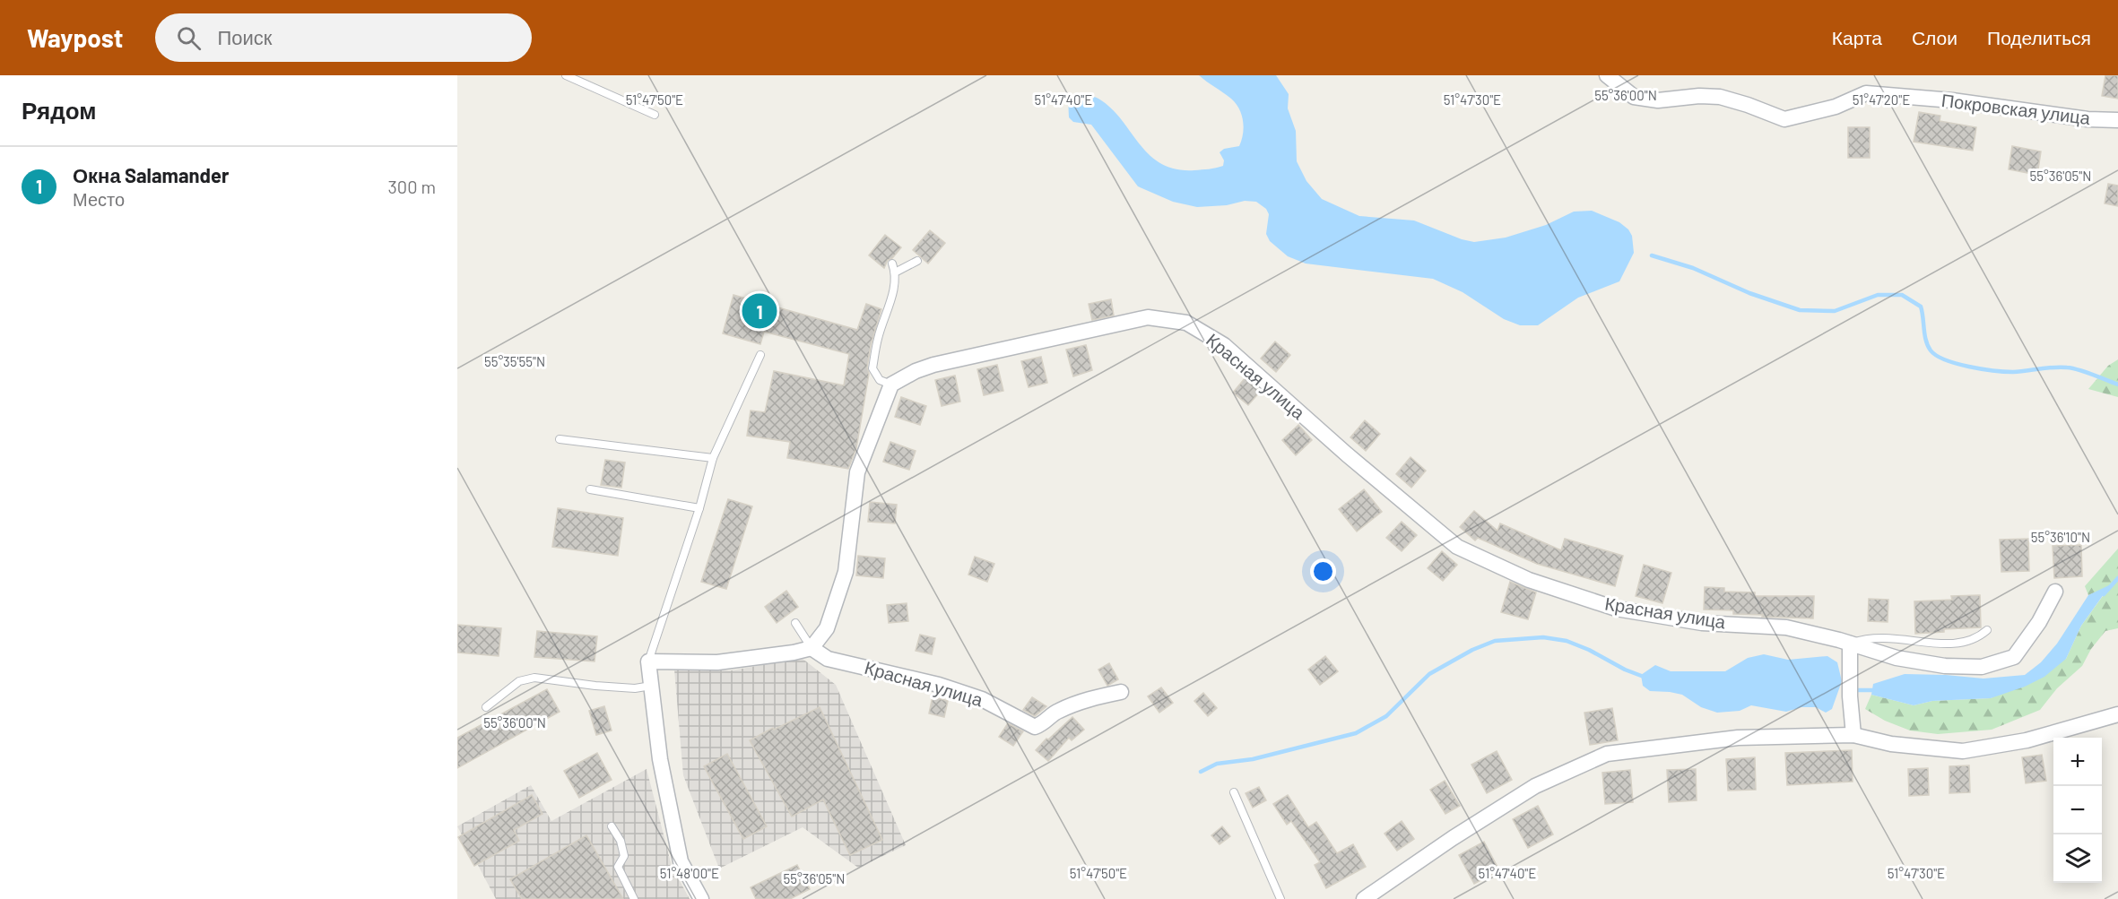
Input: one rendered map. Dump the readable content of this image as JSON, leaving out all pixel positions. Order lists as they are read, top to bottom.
{
  "streets": {
    "street": ["Покровская улица", "Красная улица"]
  },
  "page": {
    "header": "Waypost",
    "search": "Поиск",
    "nav": ["Карта", "Слои", "Поделиться"],
    "heading": "Рядом",
    "list": [
      {
        "mark": "1",
        "name": "Окна Salamander",
        "note": "Место",
        "value": "300 m"
      }
    ],
    "pins": "1",
    "map_buttons": ["+", "−"]
  },
  "coordinates": [
    "55°36'00\"N",
    "51°47'50\"E",
    "51°47'40\"E",
    "51°47'30\"E",
    "51°47'20\"E",
    "55°36'05\"N",
    "55°35'55\"N",
    "55°36'10\"N",
    "51°48'00\"E"
  ]
}
